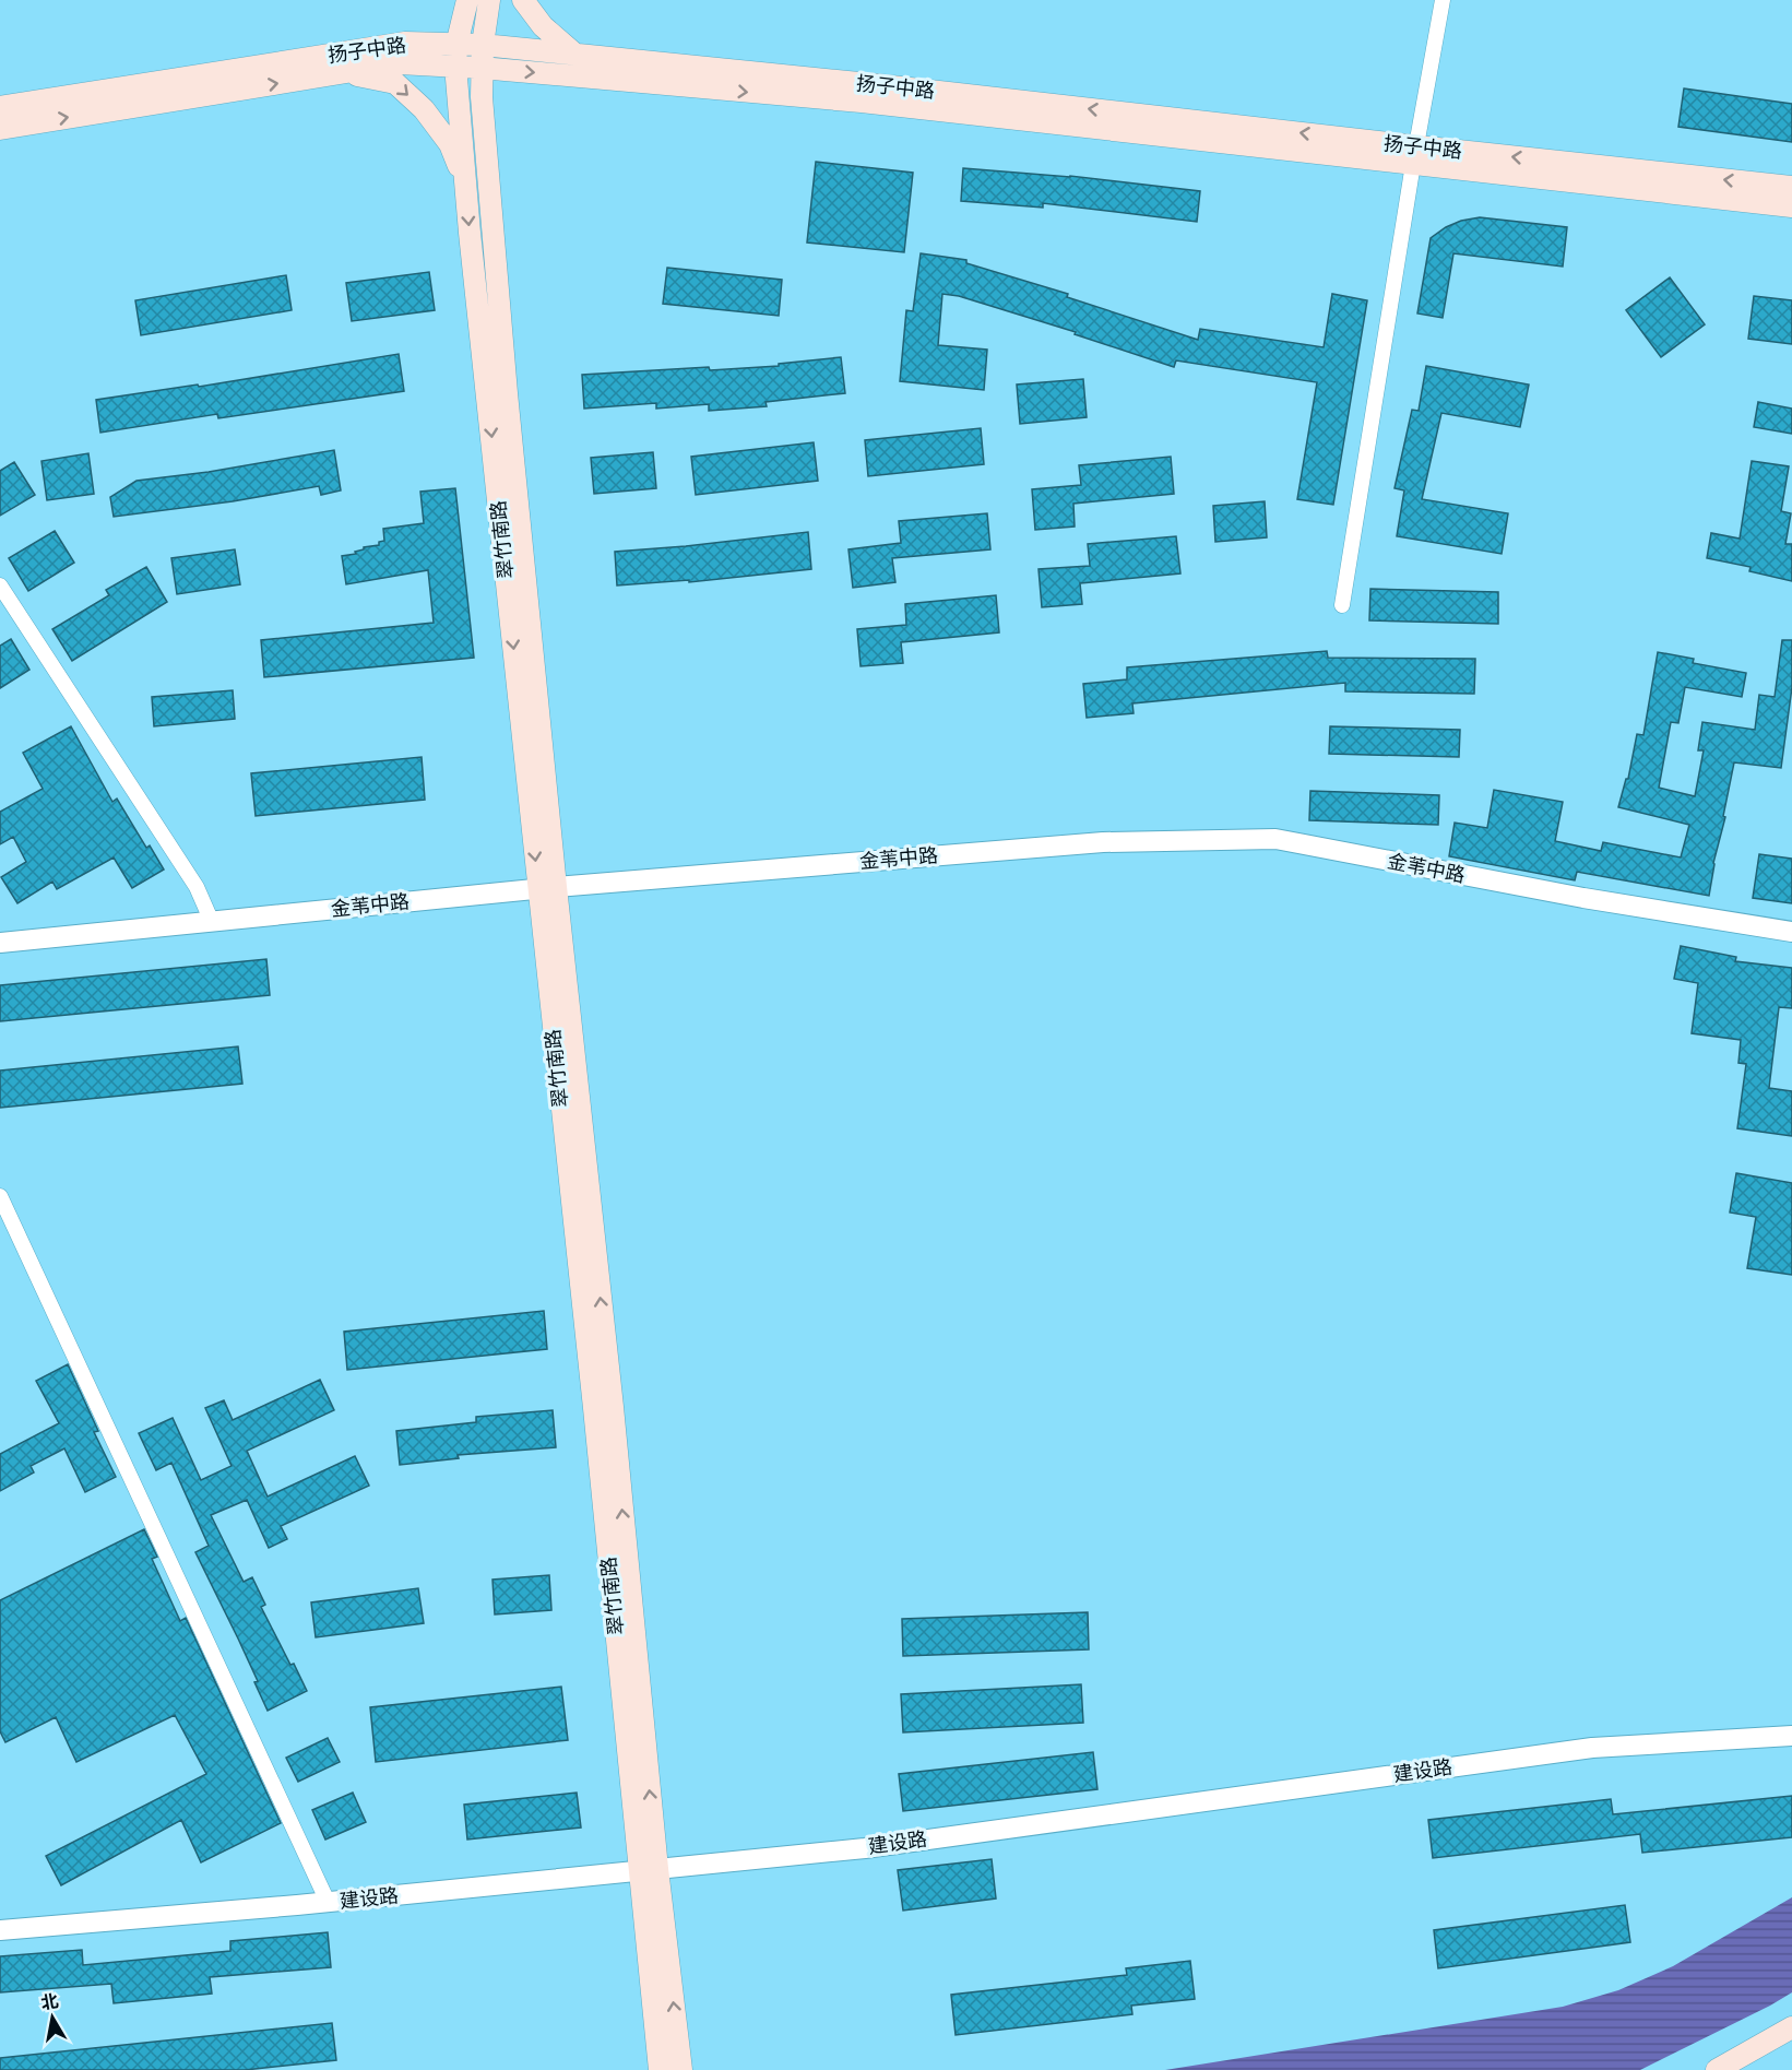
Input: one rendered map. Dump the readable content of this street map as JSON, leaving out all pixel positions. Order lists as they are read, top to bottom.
{
  "streets": {
    "main road": ["扬子中路", "翠竹南路"],
    "street": ["金苇中路", "建设路"]
  },
  "crossings": [
    ["扬子中路", "翠竹南路"],
    ["翠竹南路", "金苇中路"],
    ["翠竹南路", "建设路"]
  ],
  "north": "top"
}
